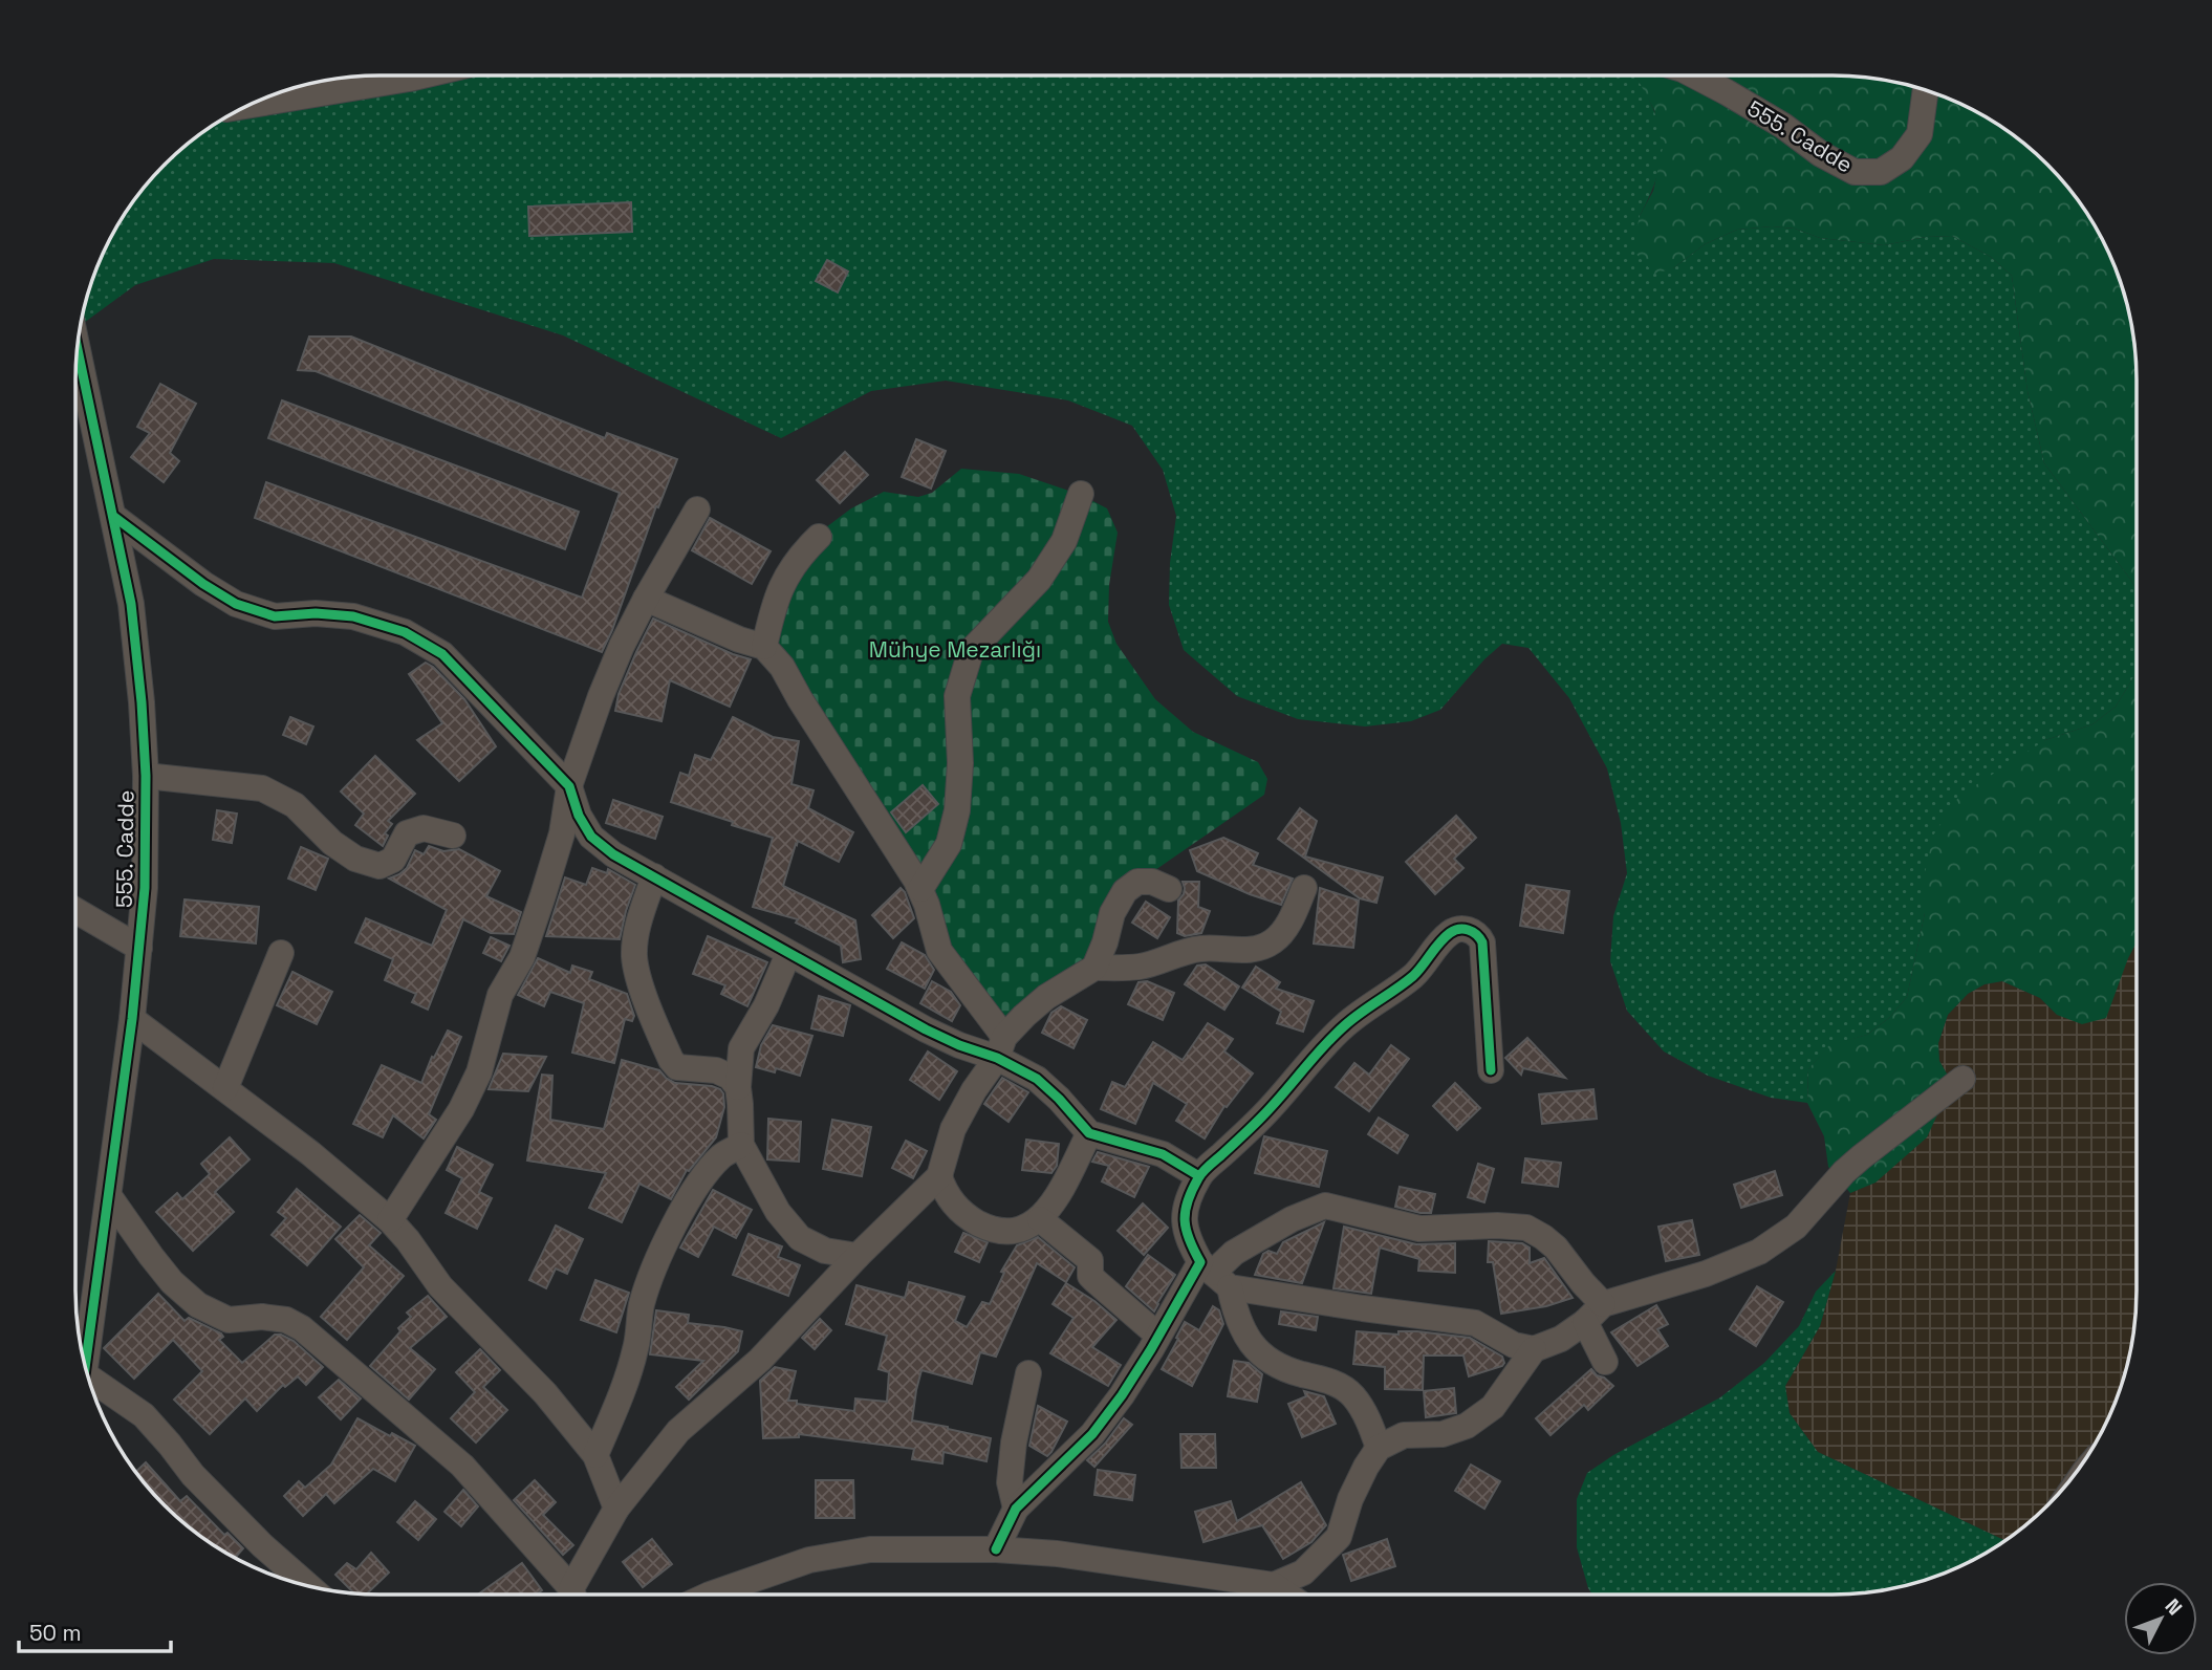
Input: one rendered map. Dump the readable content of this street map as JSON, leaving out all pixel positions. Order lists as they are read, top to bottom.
{
  "streets": {
    "street": ["555. Cadde"]
  },
  "parks": ["Mühye Mezarlığı"],
  "scale_bar": "50 m",
  "north": "top right"
}
